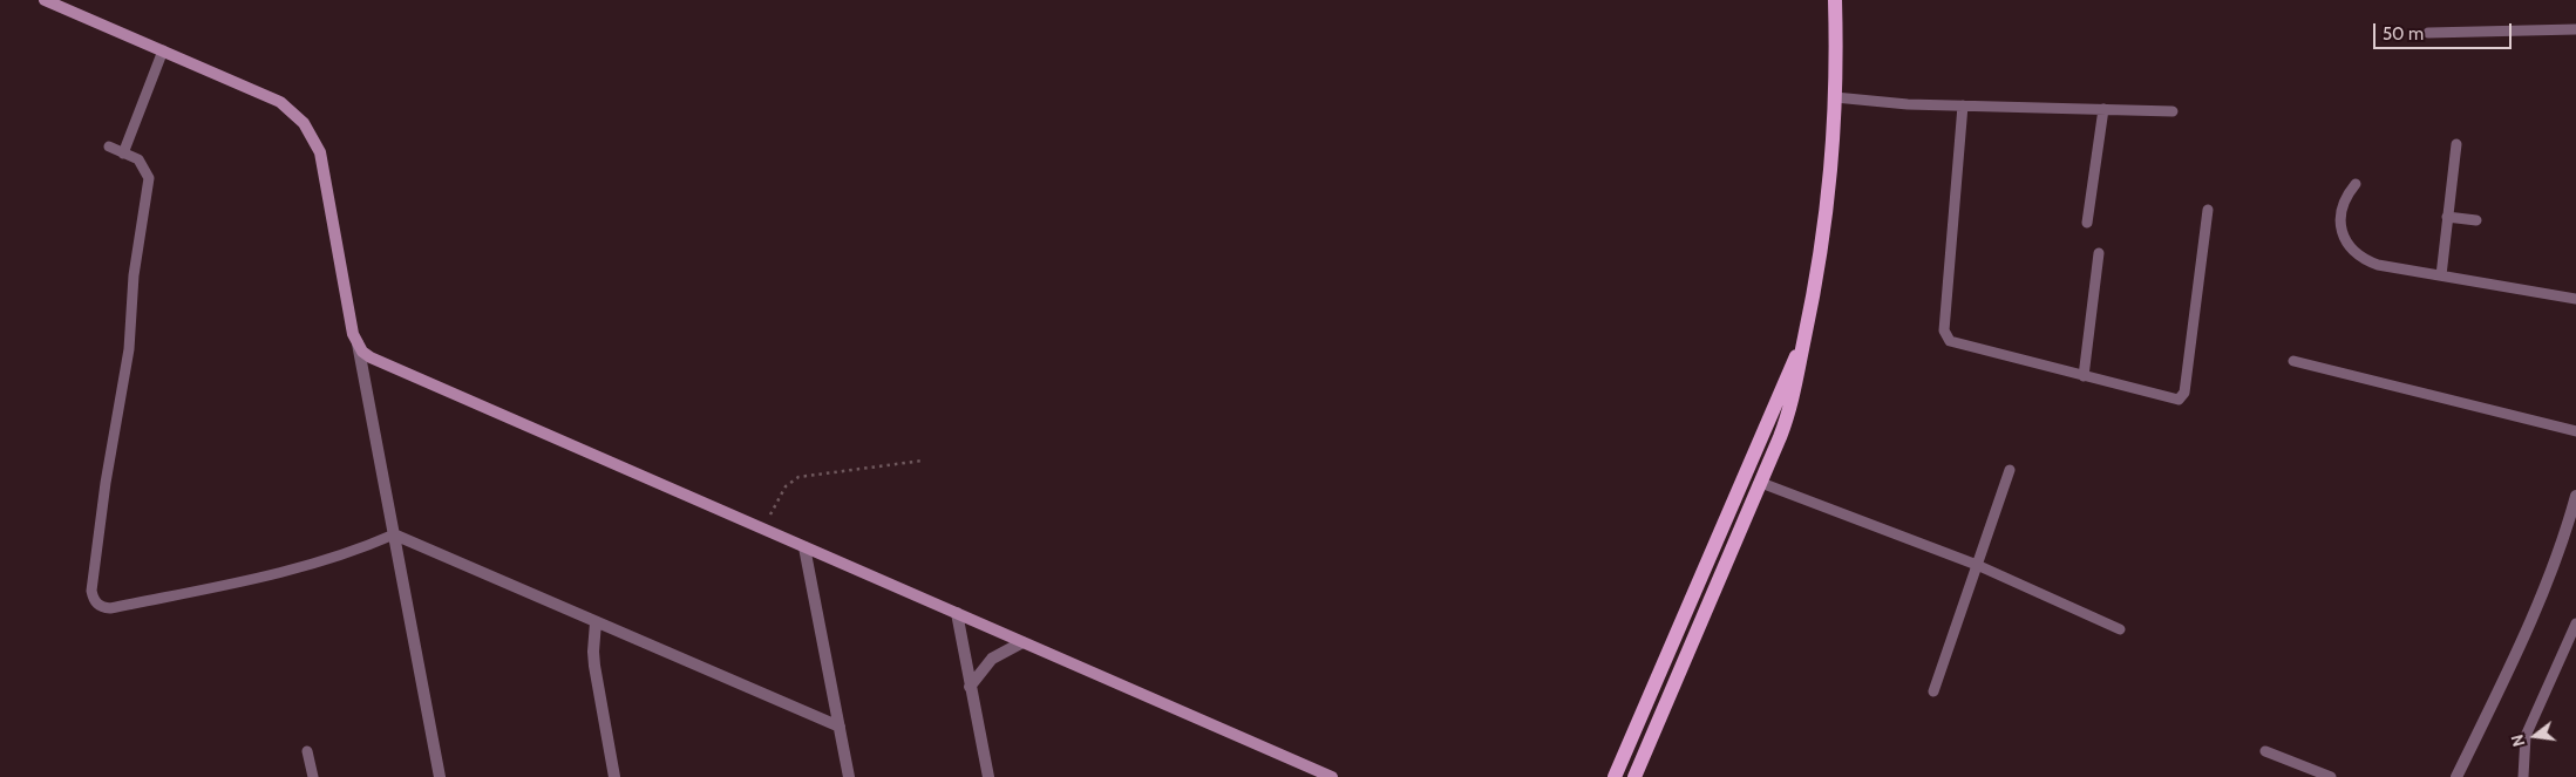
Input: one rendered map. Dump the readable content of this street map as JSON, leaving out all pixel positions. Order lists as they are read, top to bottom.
{
  "scale_bar": "50 m",
  "north": "left"
}
